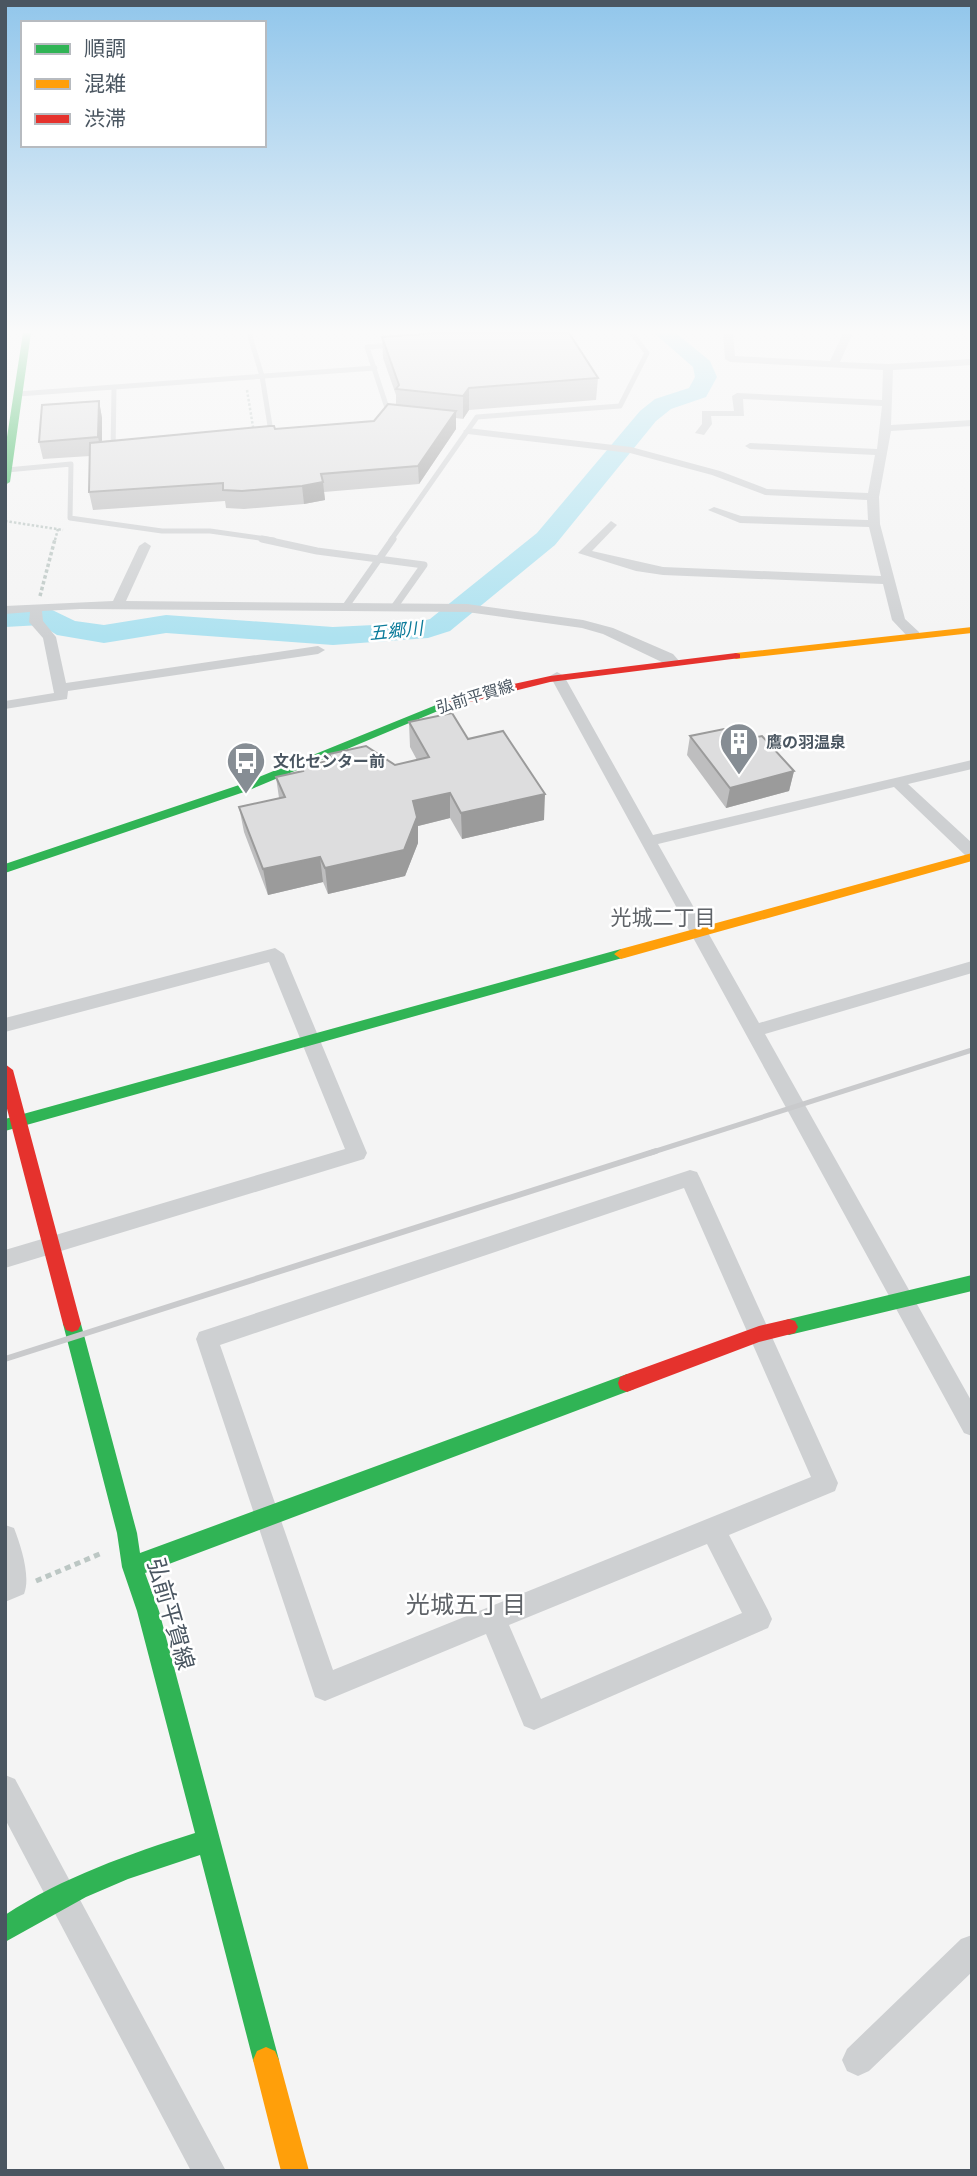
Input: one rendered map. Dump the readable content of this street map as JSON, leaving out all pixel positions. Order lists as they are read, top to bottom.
{
  "streets": {
    "street": ["弘前平賀線"]
  },
  "districts": ["光城二丁目", "光城五丁目"],
  "water": ["五郷川"],
  "places": {
    "building": ["鷹の羽温泉"],
    "bus stop": ["文化センター前"]
  },
  "legend": ["順調", "混雑", "渋滞"]
}
